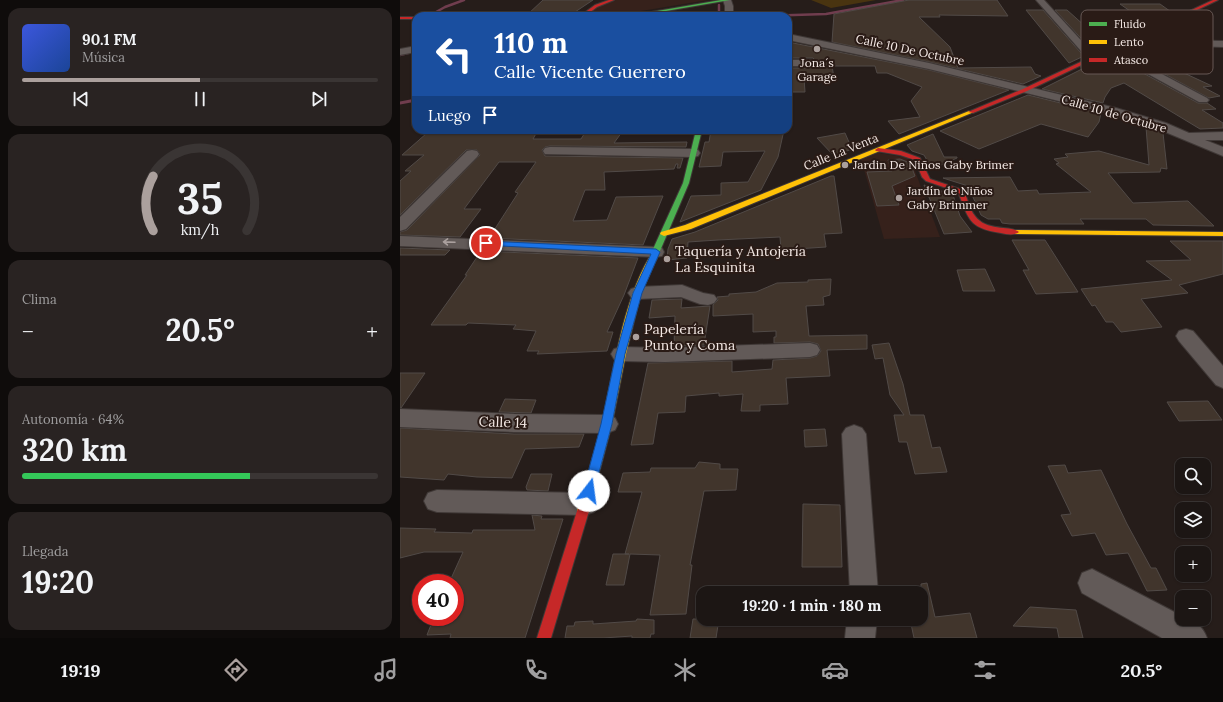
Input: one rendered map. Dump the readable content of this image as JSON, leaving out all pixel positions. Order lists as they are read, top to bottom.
{
  "streets": {
    "street": [
      "Calle 10 De Octubre",
      "Calle 10 de Octubre",
      "Calle La Venta",
      "Calle 14"
    ]
  },
  "crossings": [
    ["Calle 10 De Octubre", "Calle 10 de Octubre"],
    ["Calle 10 De Octubre", "Calle La Venta"],
    ["Calle 10 de Octubre", "Calle La Venta"]
  ],
  "places": [
    "Jona´s Garage",
    "Jardin De Niños Gaby Brimer",
    "Jardín de Niños Gaby Brimmer",
    "Taquería y Antojería La Esquinita",
    "Papelería Punto y Coma"
  ],
  "legend": ["Fluido", "Lento", "Atasco"],
  "page": {
    "turn": ["110 m", "Calle Vicente Guerrero"],
    "song": ["90.1 FM", "Música"],
    "then": "Luego",
    "tile": [
      "Clima",
      ["Autonomía · 64%", "320 km"],
      ["Llegada", "19:20"]
    ],
    "heat": ["−", "20.5°", "+"],
    "map_buttons": ["+", "−"],
    "limit": "40",
    "trip": "19:20 · 1 min · 180 m",
    "tabs": ["19:19", "20.5°"],
    "gauge": ["35", "km/h"]
  }
}
